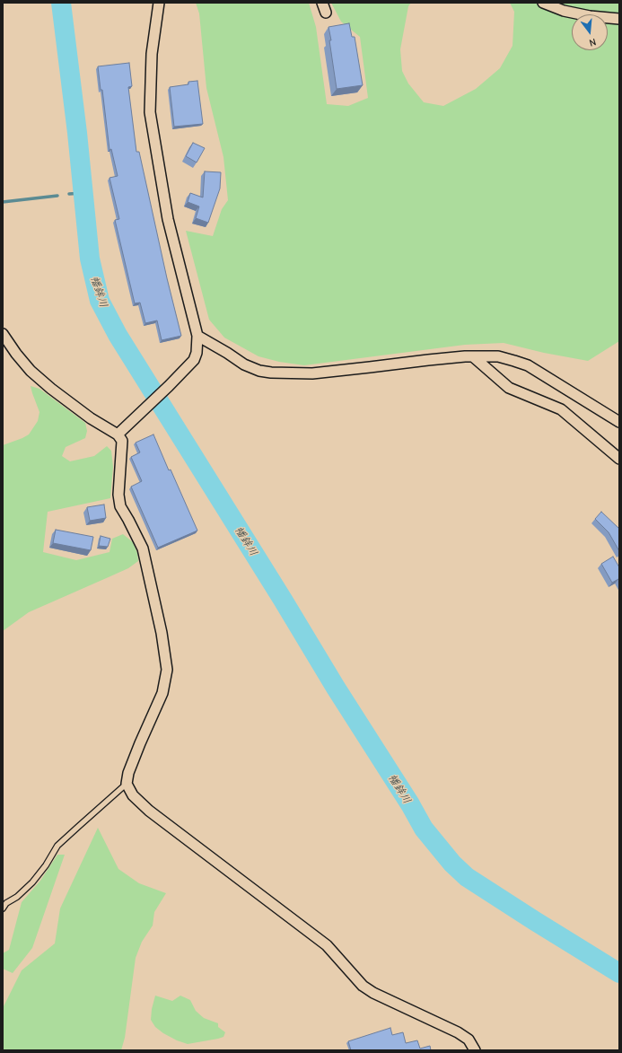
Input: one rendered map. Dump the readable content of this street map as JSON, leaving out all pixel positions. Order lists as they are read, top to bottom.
{
  "water": ["幡鉾川"],
  "north": "bottom"
}
